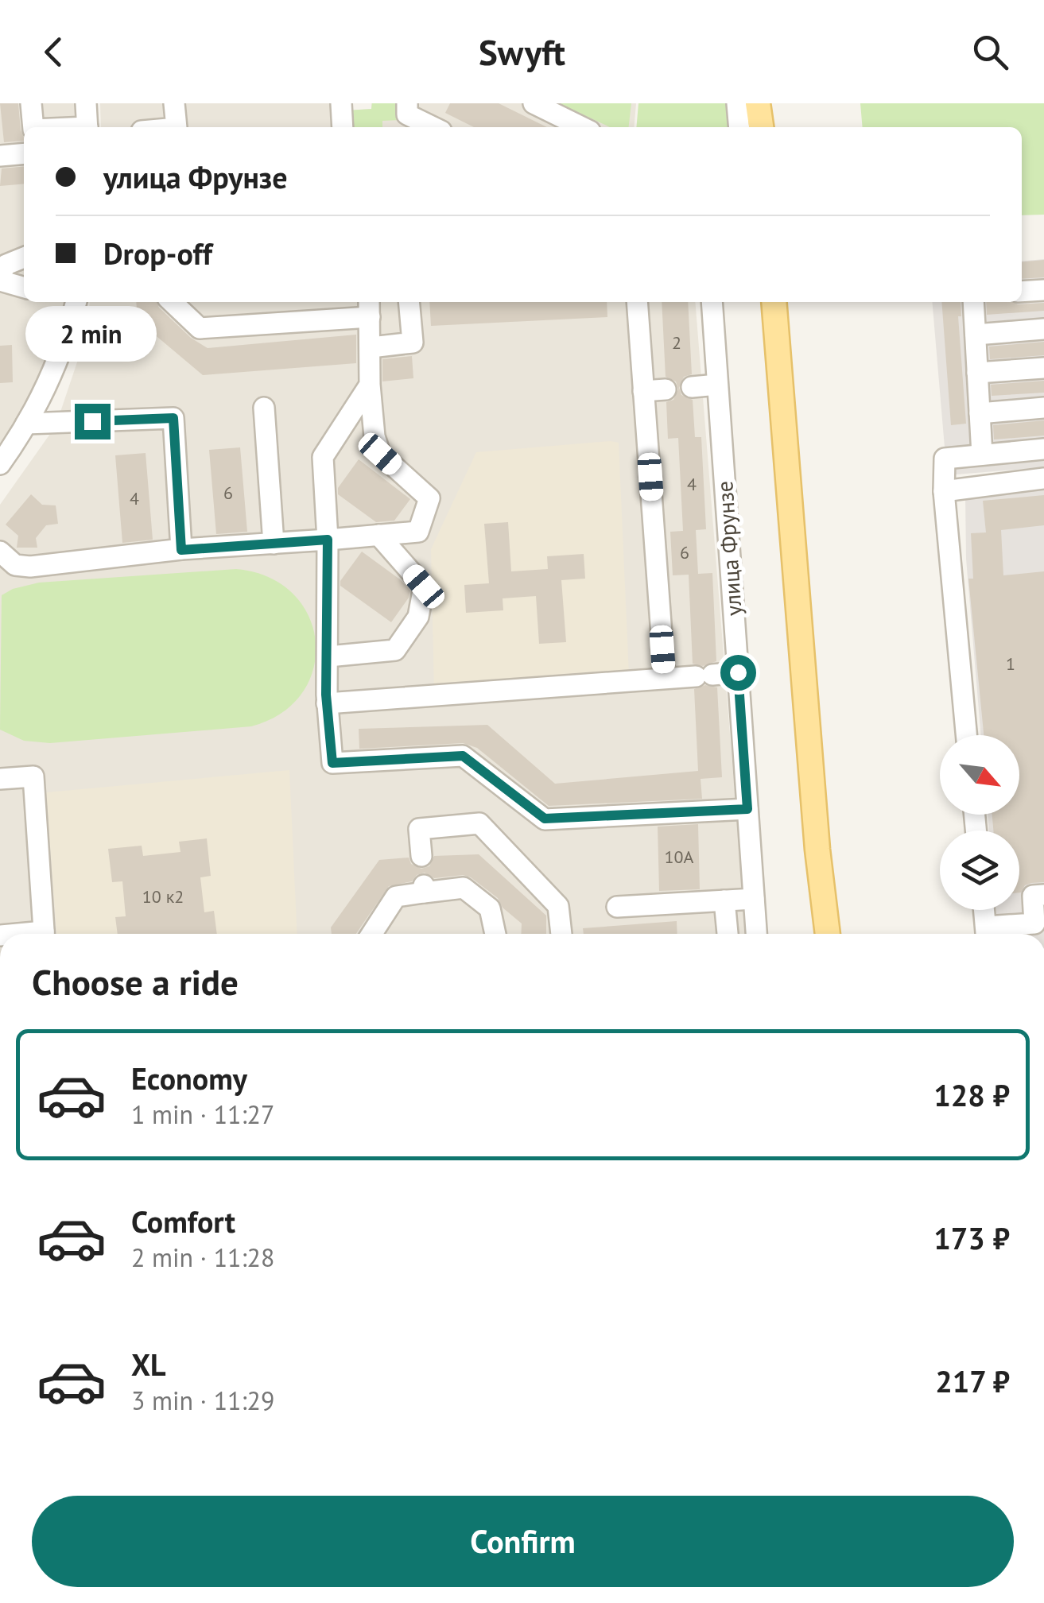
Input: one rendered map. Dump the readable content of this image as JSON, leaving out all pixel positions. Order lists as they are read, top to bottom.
{
  "streets": {
    "street": ["улица Фрунзе"]
  },
  "house_numbers": [
    "2",
    "4",
    "6",
    "4",
    "6",
    "1",
    "10А",
    "10 к2"
  ],
  "north": "bottom right",
  "page": {
    "header": "Swyft",
    "banner": ["улица Фрунзе", "Drop-off"],
    "bubble": "2 min",
    "heading": "Choose a ride",
    "list": [
      {
        "name": "Economy",
        "note": "1 min · 11:27",
        "value": "128 ₽"
      },
      {
        "name": "Comfort",
        "note": "2 min · 11:28",
        "value": "173 ₽"
      },
      {
        "name": "XL",
        "note": "3 min · 11:29",
        "value": "217 ₽"
      }
    ],
    "buttons": "Confirm"
  }
}
